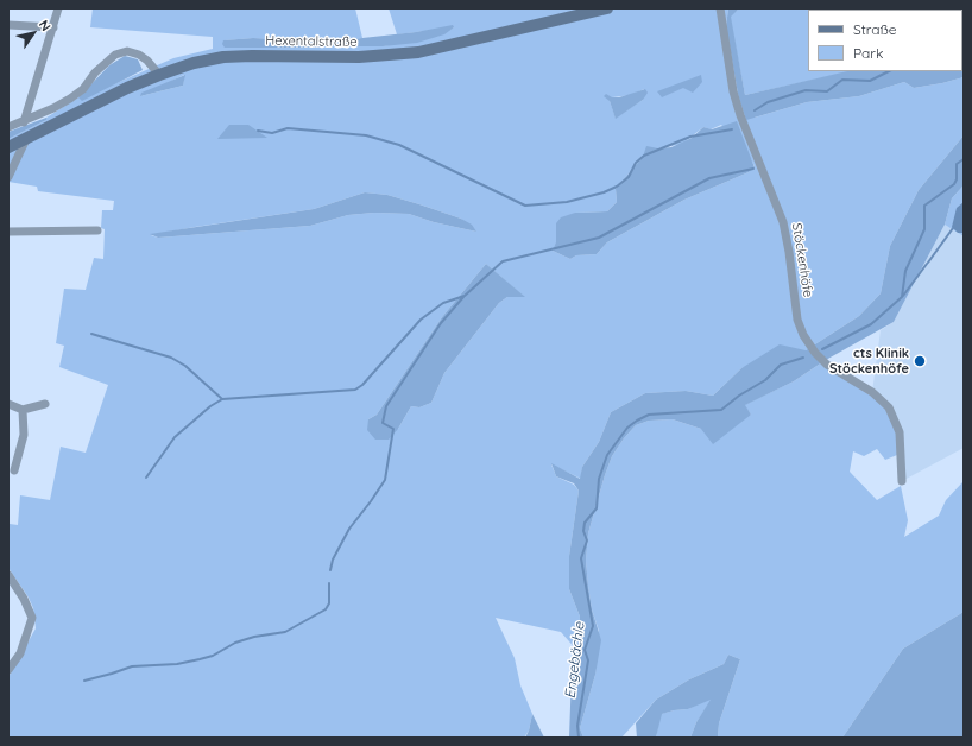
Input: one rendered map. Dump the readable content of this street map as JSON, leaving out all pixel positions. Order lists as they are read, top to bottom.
{
  "streets": {
    "main road": ["Hexentalstraße"],
    "street": ["Stöckenhöfe"]
  },
  "water": ["Engebächle"],
  "places": ["cts Klinik Stöckenhöfe"],
  "legend": ["Straße", "Park"],
  "north": "top right"
}
